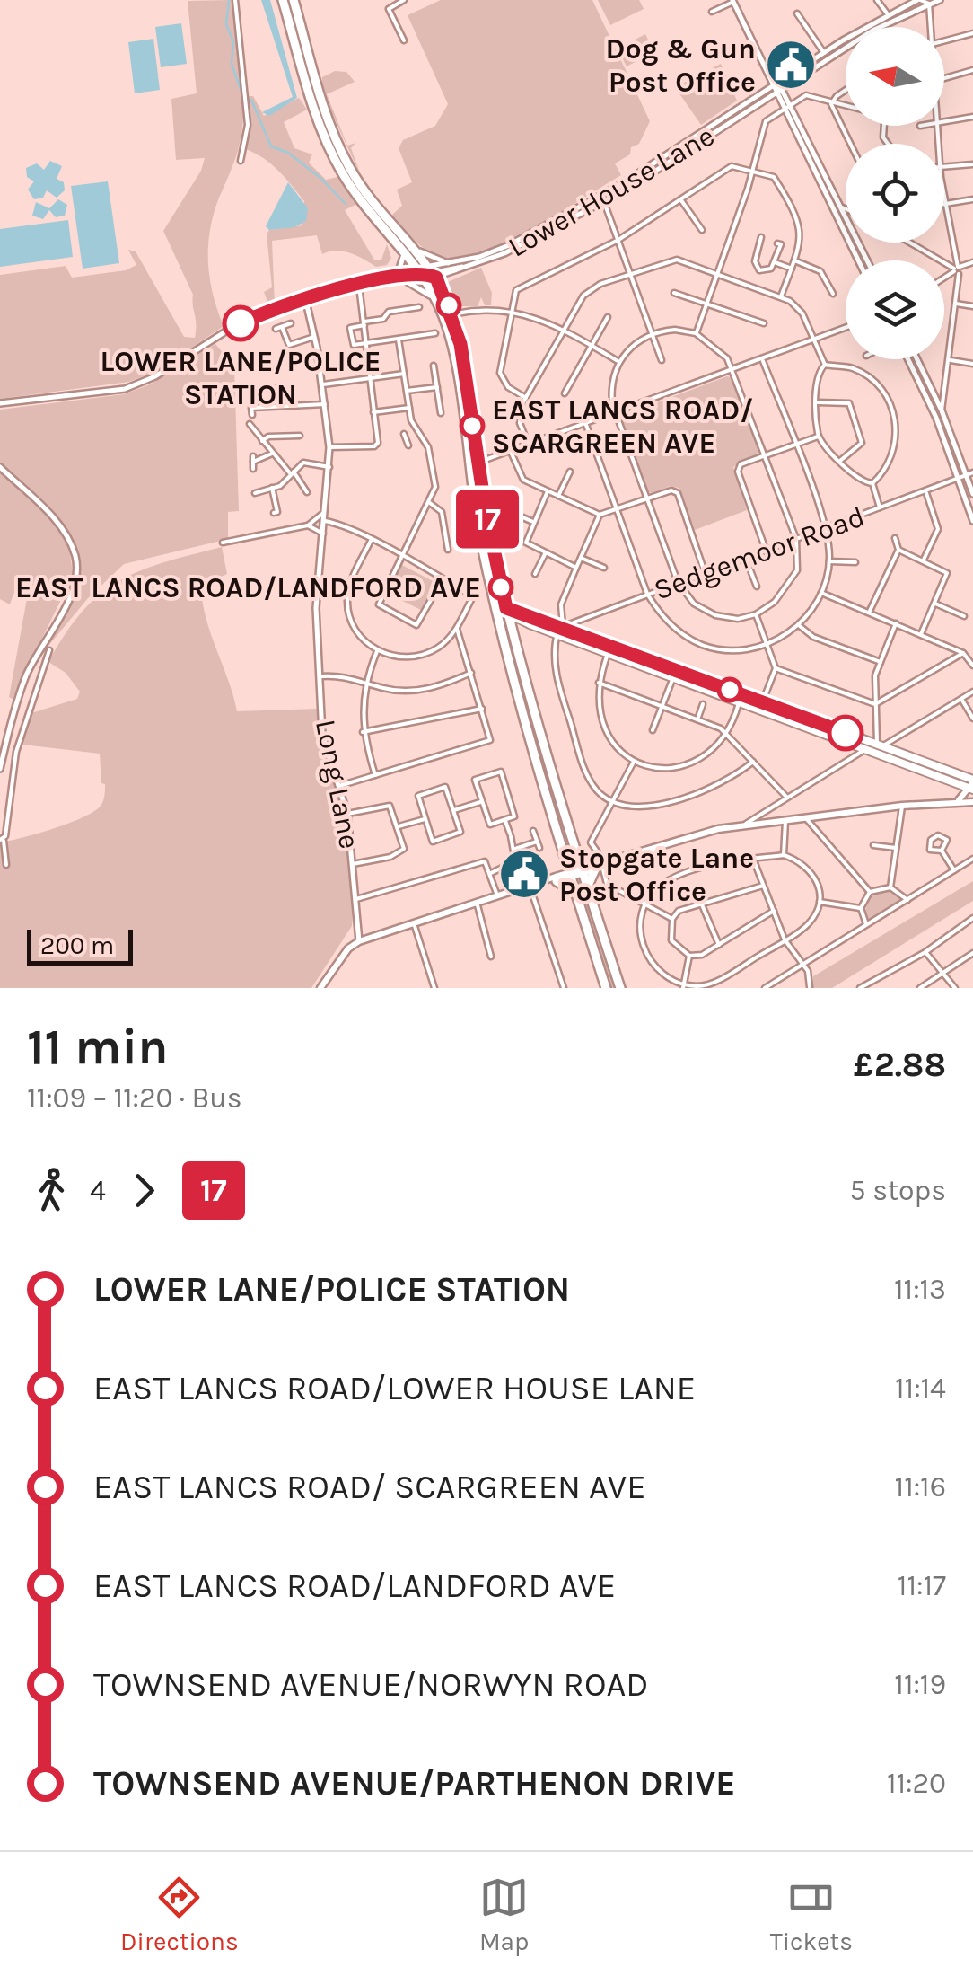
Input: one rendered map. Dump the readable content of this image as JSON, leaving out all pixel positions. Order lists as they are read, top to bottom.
{
  "streets": {
    "street": ["Lower House Lane", "Sedgemoor Road", "Long Lane"]
  },
  "places": {
    "public building": ["Dog & Gun Post Office", "Stopgate Lane Post Office"],
    "other": ["LOWER LANE/POLICE STATION", "EAST LANCS ROAD/ SCARGREEN AVE", "EAST LANCS ROAD/LANDFORD AVE"]
  },
  "lines": ["bus line 17"],
  "scale_bar": "200 m",
  "north": "left",
  "page": {
    "on_map": "17",
    "scale": "200 m",
    "heading": ["11 min", "11:09 – 11:20 · Bus", "£2.88"],
    "legs": ["4", "17", "5 stops"],
    "list": [
      {
        "name": "LOWER LANE/POLICE STATION",
        "value": "11:13"
      },
      {
        "name": "EAST LANCS ROAD/LOWER HOUSE LANE",
        "value": "11:14"
      },
      {
        "name": "EAST LANCS ROAD/ SCARGREEN AVE",
        "value": "11:16"
      },
      {
        "name": "EAST LANCS ROAD/LANDFORD AVE",
        "value": "11:17"
      },
      {
        "name": "TOWNSEND AVENUE/NORWYN ROAD",
        "value": "11:19"
      },
      {
        "name": "TOWNSEND AVENUE/PARTHENON DRIVE",
        "value": "11:20"
      }
    ],
    "tabs": ["Directions", "Map", "Tickets"]
  }
}
